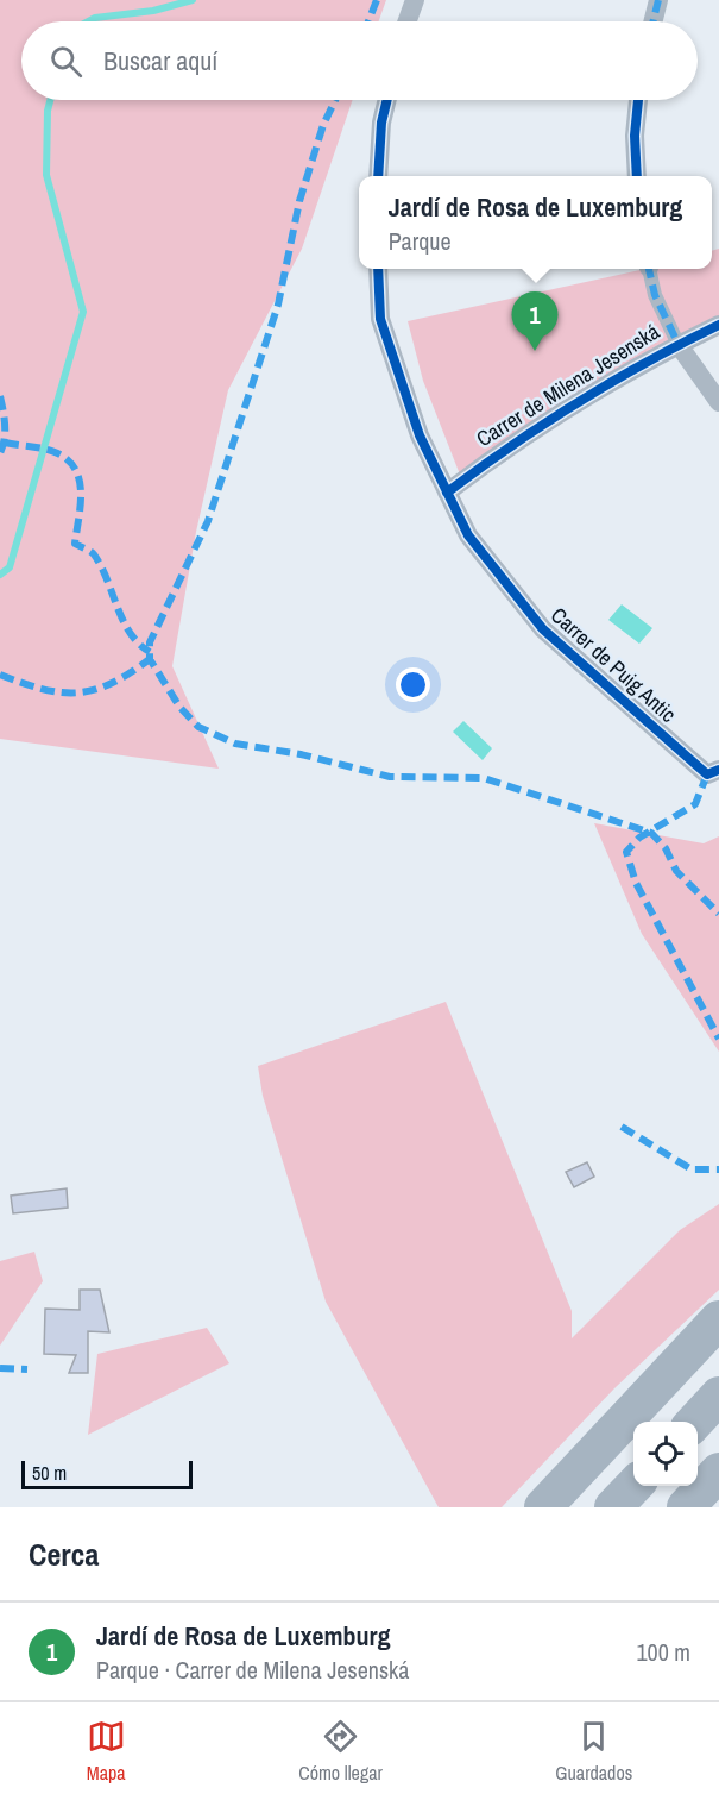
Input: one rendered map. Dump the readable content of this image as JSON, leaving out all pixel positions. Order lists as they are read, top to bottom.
{
  "streets": {
    "street": ["Carrer de Milena Jesenská", "Carrer de Puig Antic"]
  },
  "crossings": [
    ["Carrer de Milena Jesenská", "Carrer de Puig Antic"]
  ],
  "scale_bar": "50 m",
  "page": {
    "search": "Buscar aquí",
    "popup": ["Jardí de Rosa de Luxemburg", "Parque"],
    "pins": "1",
    "scale": "50 m",
    "heading": "Cerca",
    "list": [
      {
        "mark": "1",
        "name": "Jardí de Rosa de Luxemburg",
        "note": "Parque · Carrer de Milena Jesenská",
        "value": "100 m"
      }
    ],
    "nav": ["Mapa", "Cómo llegar", "Guardados"]
  }
}
